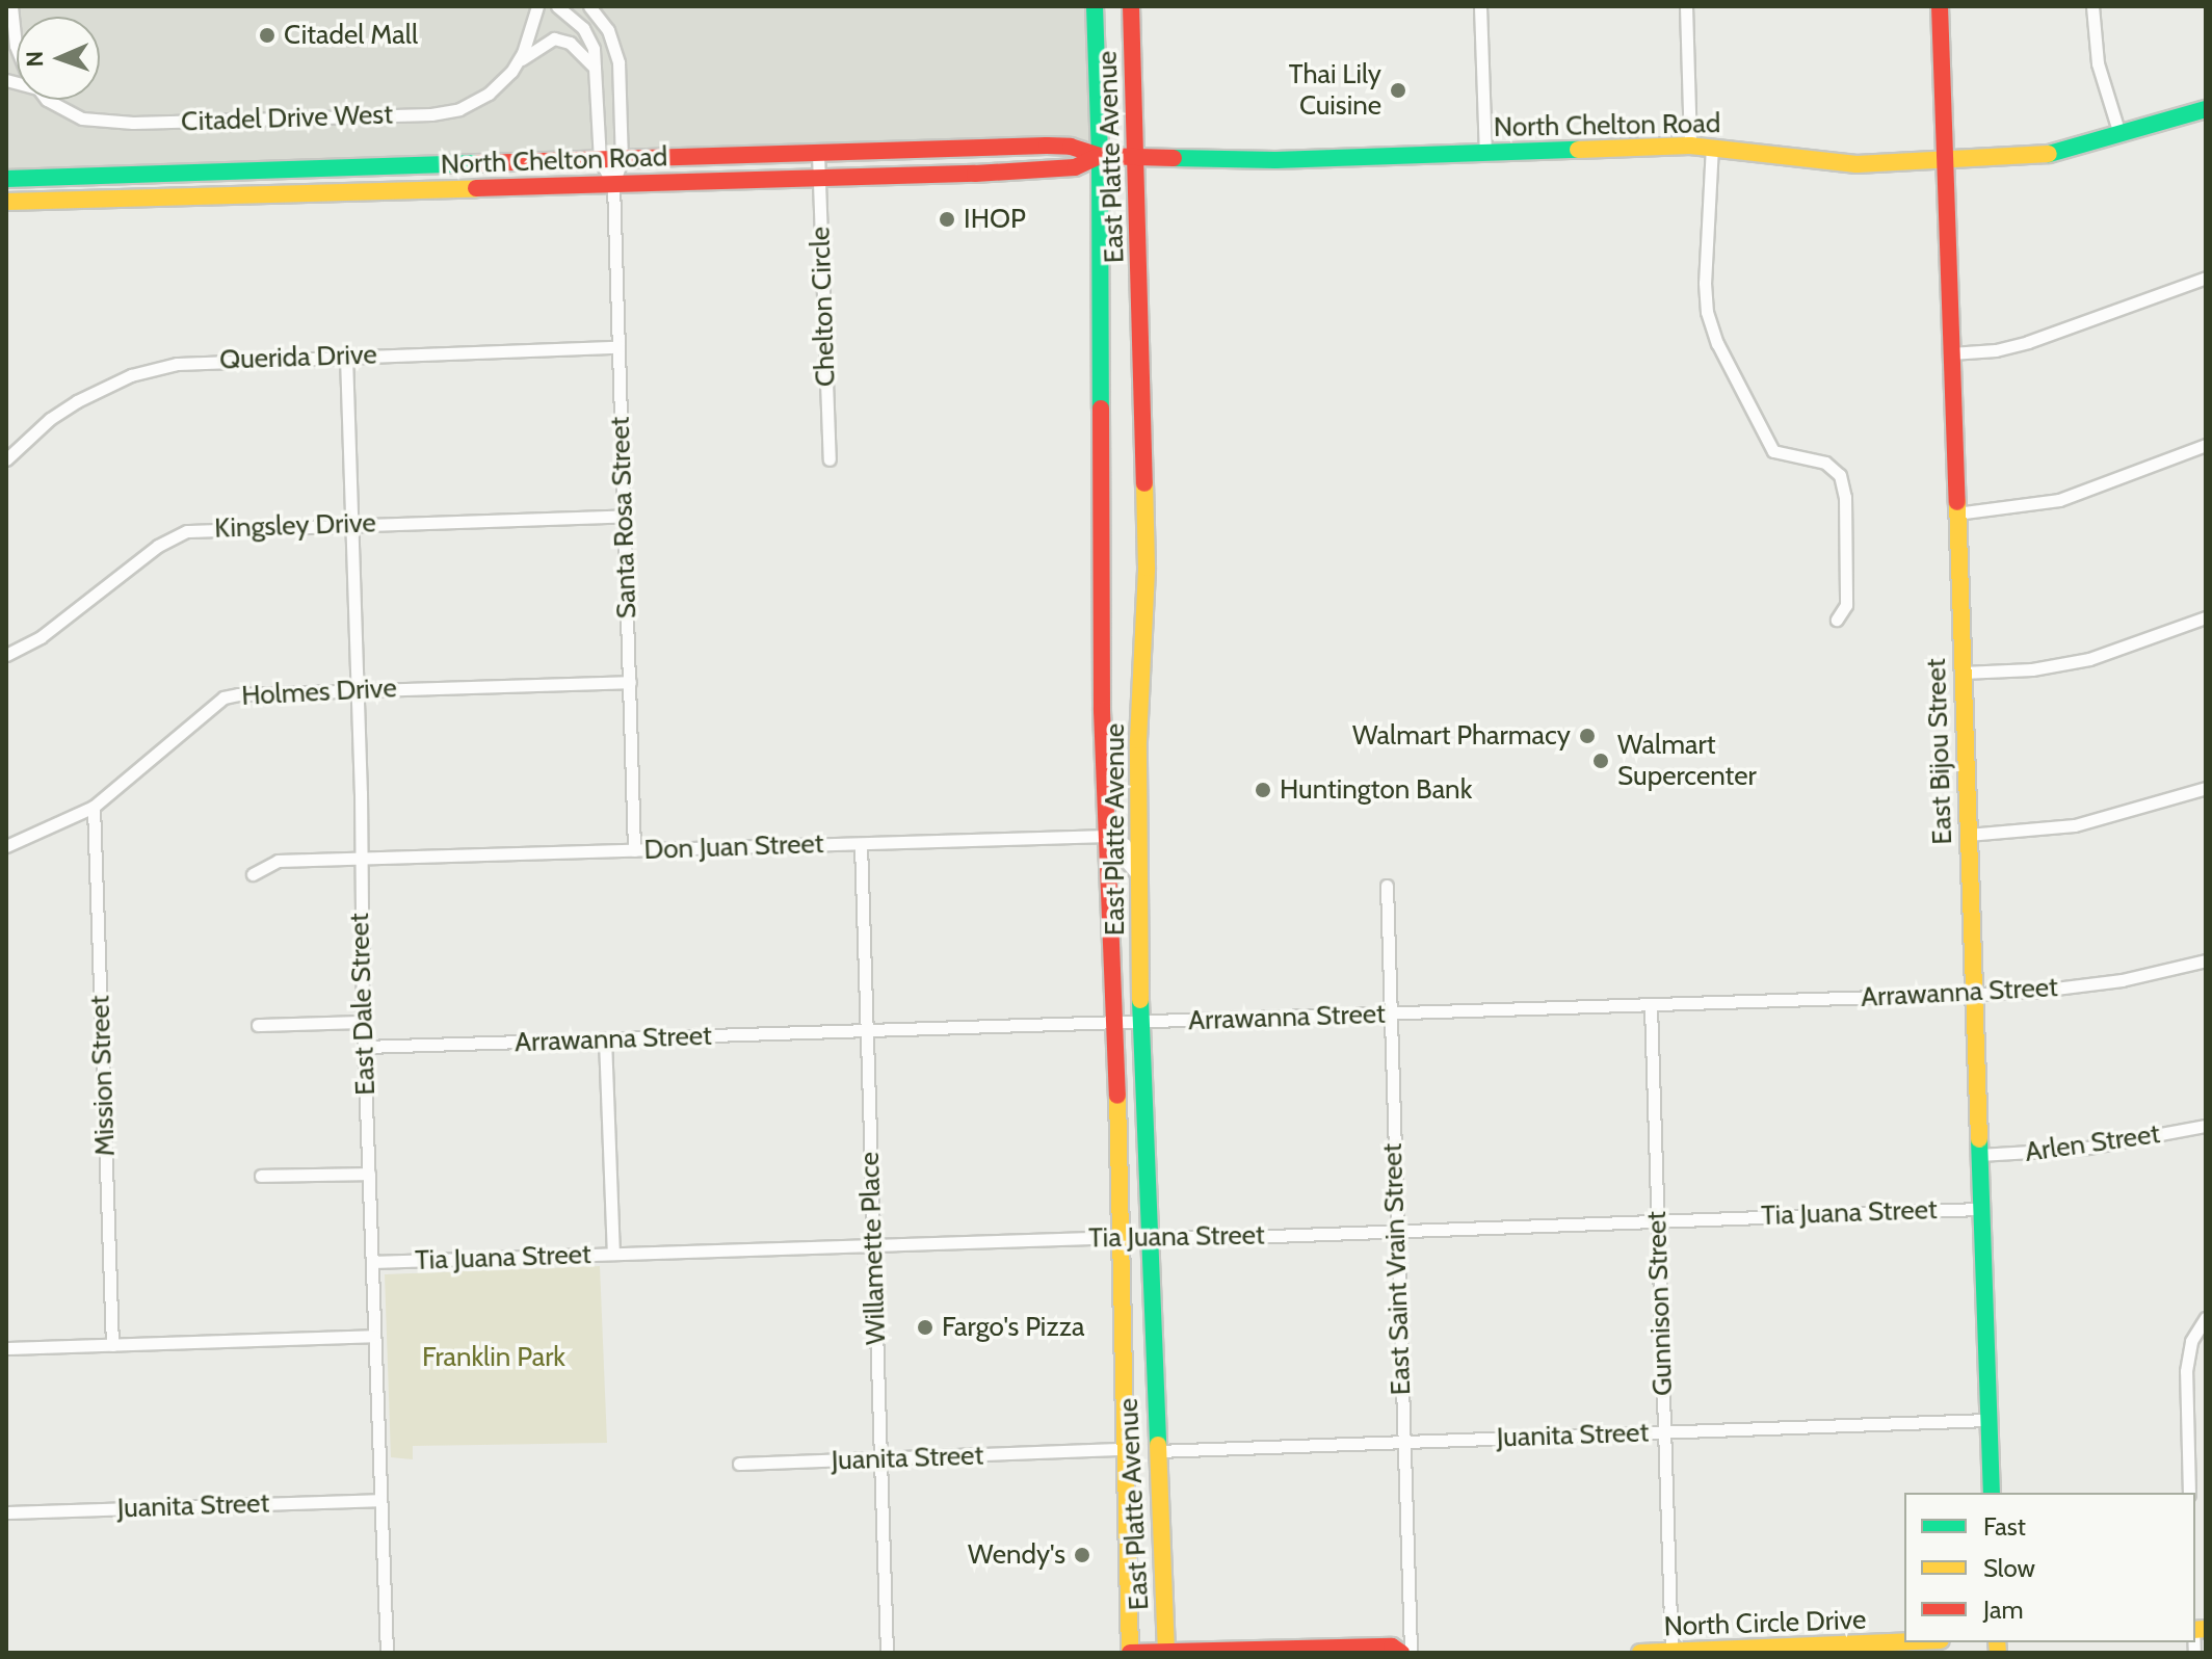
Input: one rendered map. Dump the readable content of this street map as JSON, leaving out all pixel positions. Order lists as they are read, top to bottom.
{
  "streets": {
    "main road": [
      "North Chelton Road",
      "East Platte Avenue",
      "East Bijou Street",
      "North Circle Drive"
    ],
    "street": [
      "Citadel Drive West",
      "Chelton Circle",
      "Querida Drive",
      "Santa Rosa Street",
      "Kingsley Drive",
      "Holmes Drive",
      "Don Juan Street",
      "Arrawanna Street",
      "East Dale Street",
      "Mission Street",
      "Arlen Street",
      "Tia Juana Street",
      "Willamette Place",
      "East Saint Vrain Street",
      "Gunnison Street",
      "Juanita Street"
    ]
  },
  "crossings": [
    ["North Chelton Road", "East Platte Avenue"],
    ["North Chelton Road", "Chelton Circle"],
    ["North Chelton Road", "Santa Rosa Street"],
    ["North Chelton Road", "East Bijou Street"],
    ["East Platte Avenue", "Don Juan Street"],
    ["East Platte Avenue", "Arrawanna Street"],
    ["East Platte Avenue", "Tia Juana Street"],
    ["East Platte Avenue", "Juanita Street"],
    ["Querida Drive", "Santa Rosa Street"],
    ["Querida Drive", "East Dale Street"],
    ["Santa Rosa Street", "Kingsley Drive"],
    ["Santa Rosa Street", "Holmes Drive"],
    ["Santa Rosa Street", "Don Juan Street"],
    ["Kingsley Drive", "East Dale Street"],
    ["Holmes Drive", "East Dale Street"],
    ["Holmes Drive", "Mission Street"],
    ["East Bijou Street", "Arrawanna Street"],
    ["East Bijou Street", "Arlen Street"],
    ["East Bijou Street", "Tia Juana Street"],
    ["East Bijou Street", "Juanita Street"],
    ["Don Juan Street", "East Dale Street"],
    ["Don Juan Street", "Willamette Place"],
    ["Arrawanna Street", "East Dale Street"],
    ["Arrawanna Street", "Willamette Place"],
    ["Arrawanna Street", "East Saint Vrain Street"],
    ["Arrawanna Street", "Gunnison Street"],
    ["East Dale Street", "Tia Juana Street"],
    ["East Dale Street", "Juanita Street"],
    ["Tia Juana Street", "Willamette Place"],
    ["Tia Juana Street", "East Saint Vrain Street"],
    ["Tia Juana Street", "Gunnison Street"],
    ["Willamette Place", "Juanita Street"],
    ["East Saint Vrain Street", "Juanita Street"],
    ["Gunnison Street", "Juanita Street"],
    ["Gunnison Street", "North Circle Drive"]
  ],
  "parks": ["Franklin Park"],
  "places": [
    "Citadel Mall",
    "Thai Lily Cuisine",
    "IHOP",
    "Walmart Pharmacy",
    "Walmart Supercenter",
    "Huntington Bank",
    "Fargo's Pizza",
    "Wendy's"
  ],
  "legend": ["Fast", "Slow", "Jam"],
  "north": "left"
}
